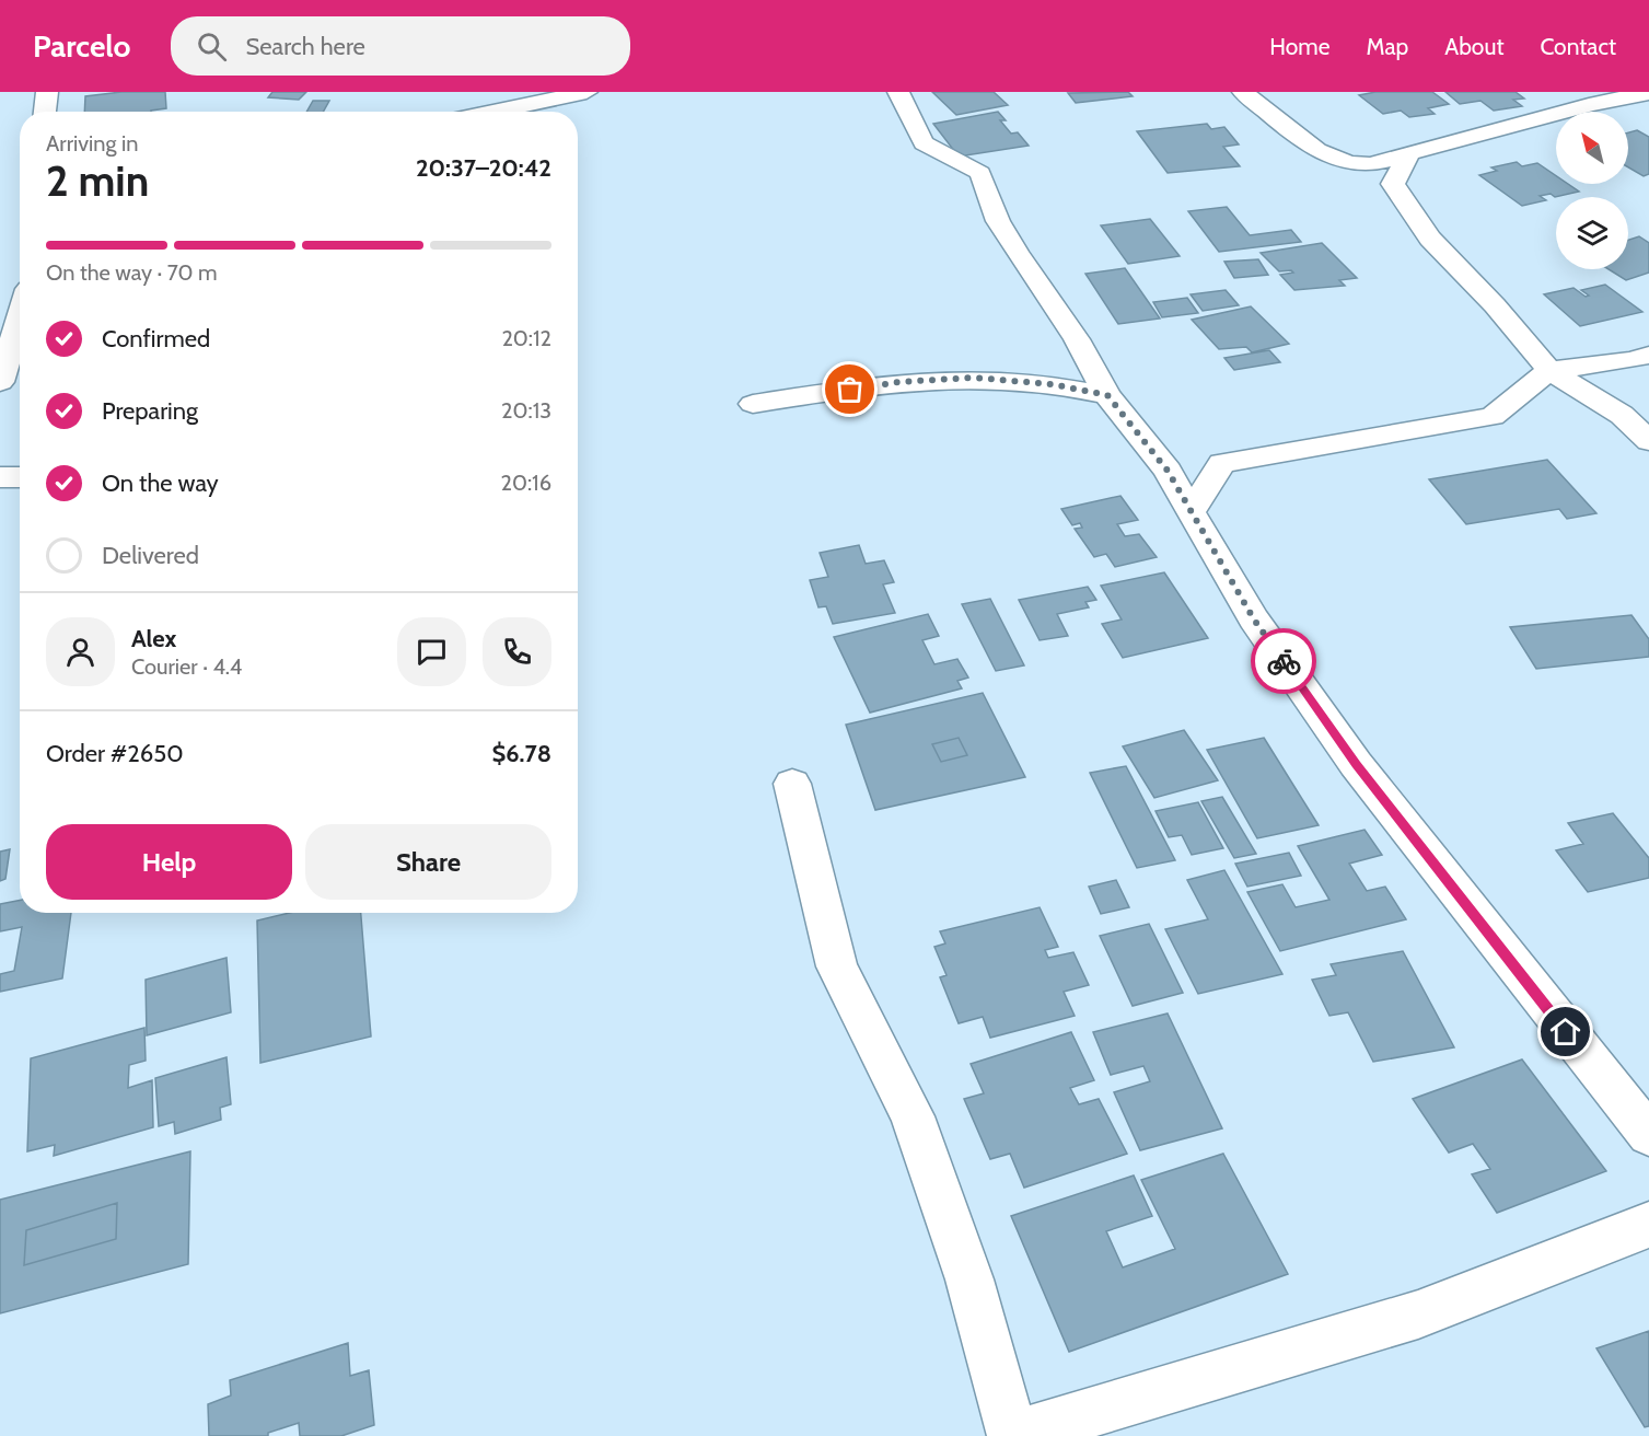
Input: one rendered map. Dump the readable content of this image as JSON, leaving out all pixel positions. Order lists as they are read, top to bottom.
{
  "north": "top left",
  "page": {
    "header": "Parcelo",
    "search": "Search here",
    "nav": [
      "Home",
      "Map",
      "About",
      "Contact"
    ],
    "heading": ["2 min", "Arriving in", "20:37–20:42"],
    "panel": [
      "Alex",
      "Courier · 4.4",
      "Order #2650",
      "$6.78"
    ],
    "bar": "On the way · 70 m",
    "list": [
      ["Confirmed", "20:12"],
      ["Preparing", "20:13"],
      ["On the way", "20:16"],
      "Delivered"
    ],
    "buttons": ["Help", "Share"]
  }
}
